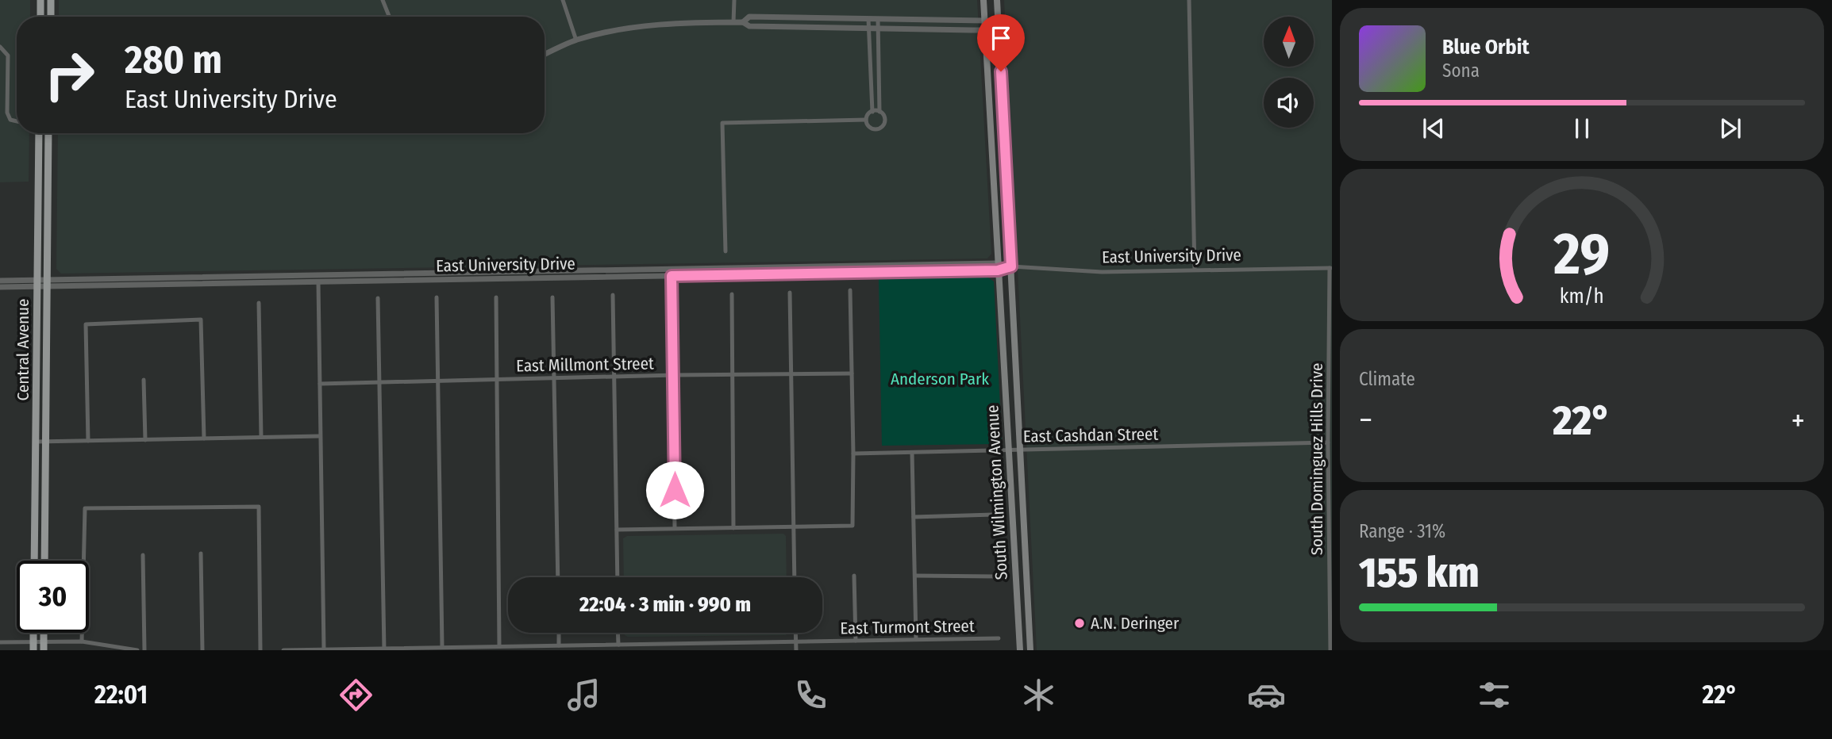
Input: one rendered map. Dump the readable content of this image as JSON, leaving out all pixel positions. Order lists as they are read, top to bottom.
{
  "streets": {
    "main road": ["Central Avenue", "South Wilmington Avenue"],
    "street": [
      "East University Drive",
      "East Millmont Street",
      "East Cashdan Street",
      "South Dominguez Hills Drive",
      "East Turmont Street"
    ]
  },
  "crossings": [
    ["East University Drive", "Central Avenue"],
    ["East University Drive", "South Dominguez Hills Drive"],
    ["East University Drive", "South Wilmington Avenue"],
    ["East Cashdan Street", "South Dominguez Hills Drive"],
    ["East Cashdan Street", "South Wilmington Avenue"]
  ],
  "parks": ["Anderson Park"],
  "places": ["A.N. Deringer"],
  "north": "top",
  "page": {
    "turn": ["280 m", "East University Drive"],
    "song": ["Blue Orbit", "Sona"],
    "tile": [
      "Climate",
      ["Range · 31%", "155 km"]
    ],
    "heat": ["−", "22°", "+"],
    "limit": "30",
    "trip": "22:04 · 3 min · 990 m",
    "tabs": ["22:01", "22°"],
    "gauge": ["29", "km/h"]
  }
}
